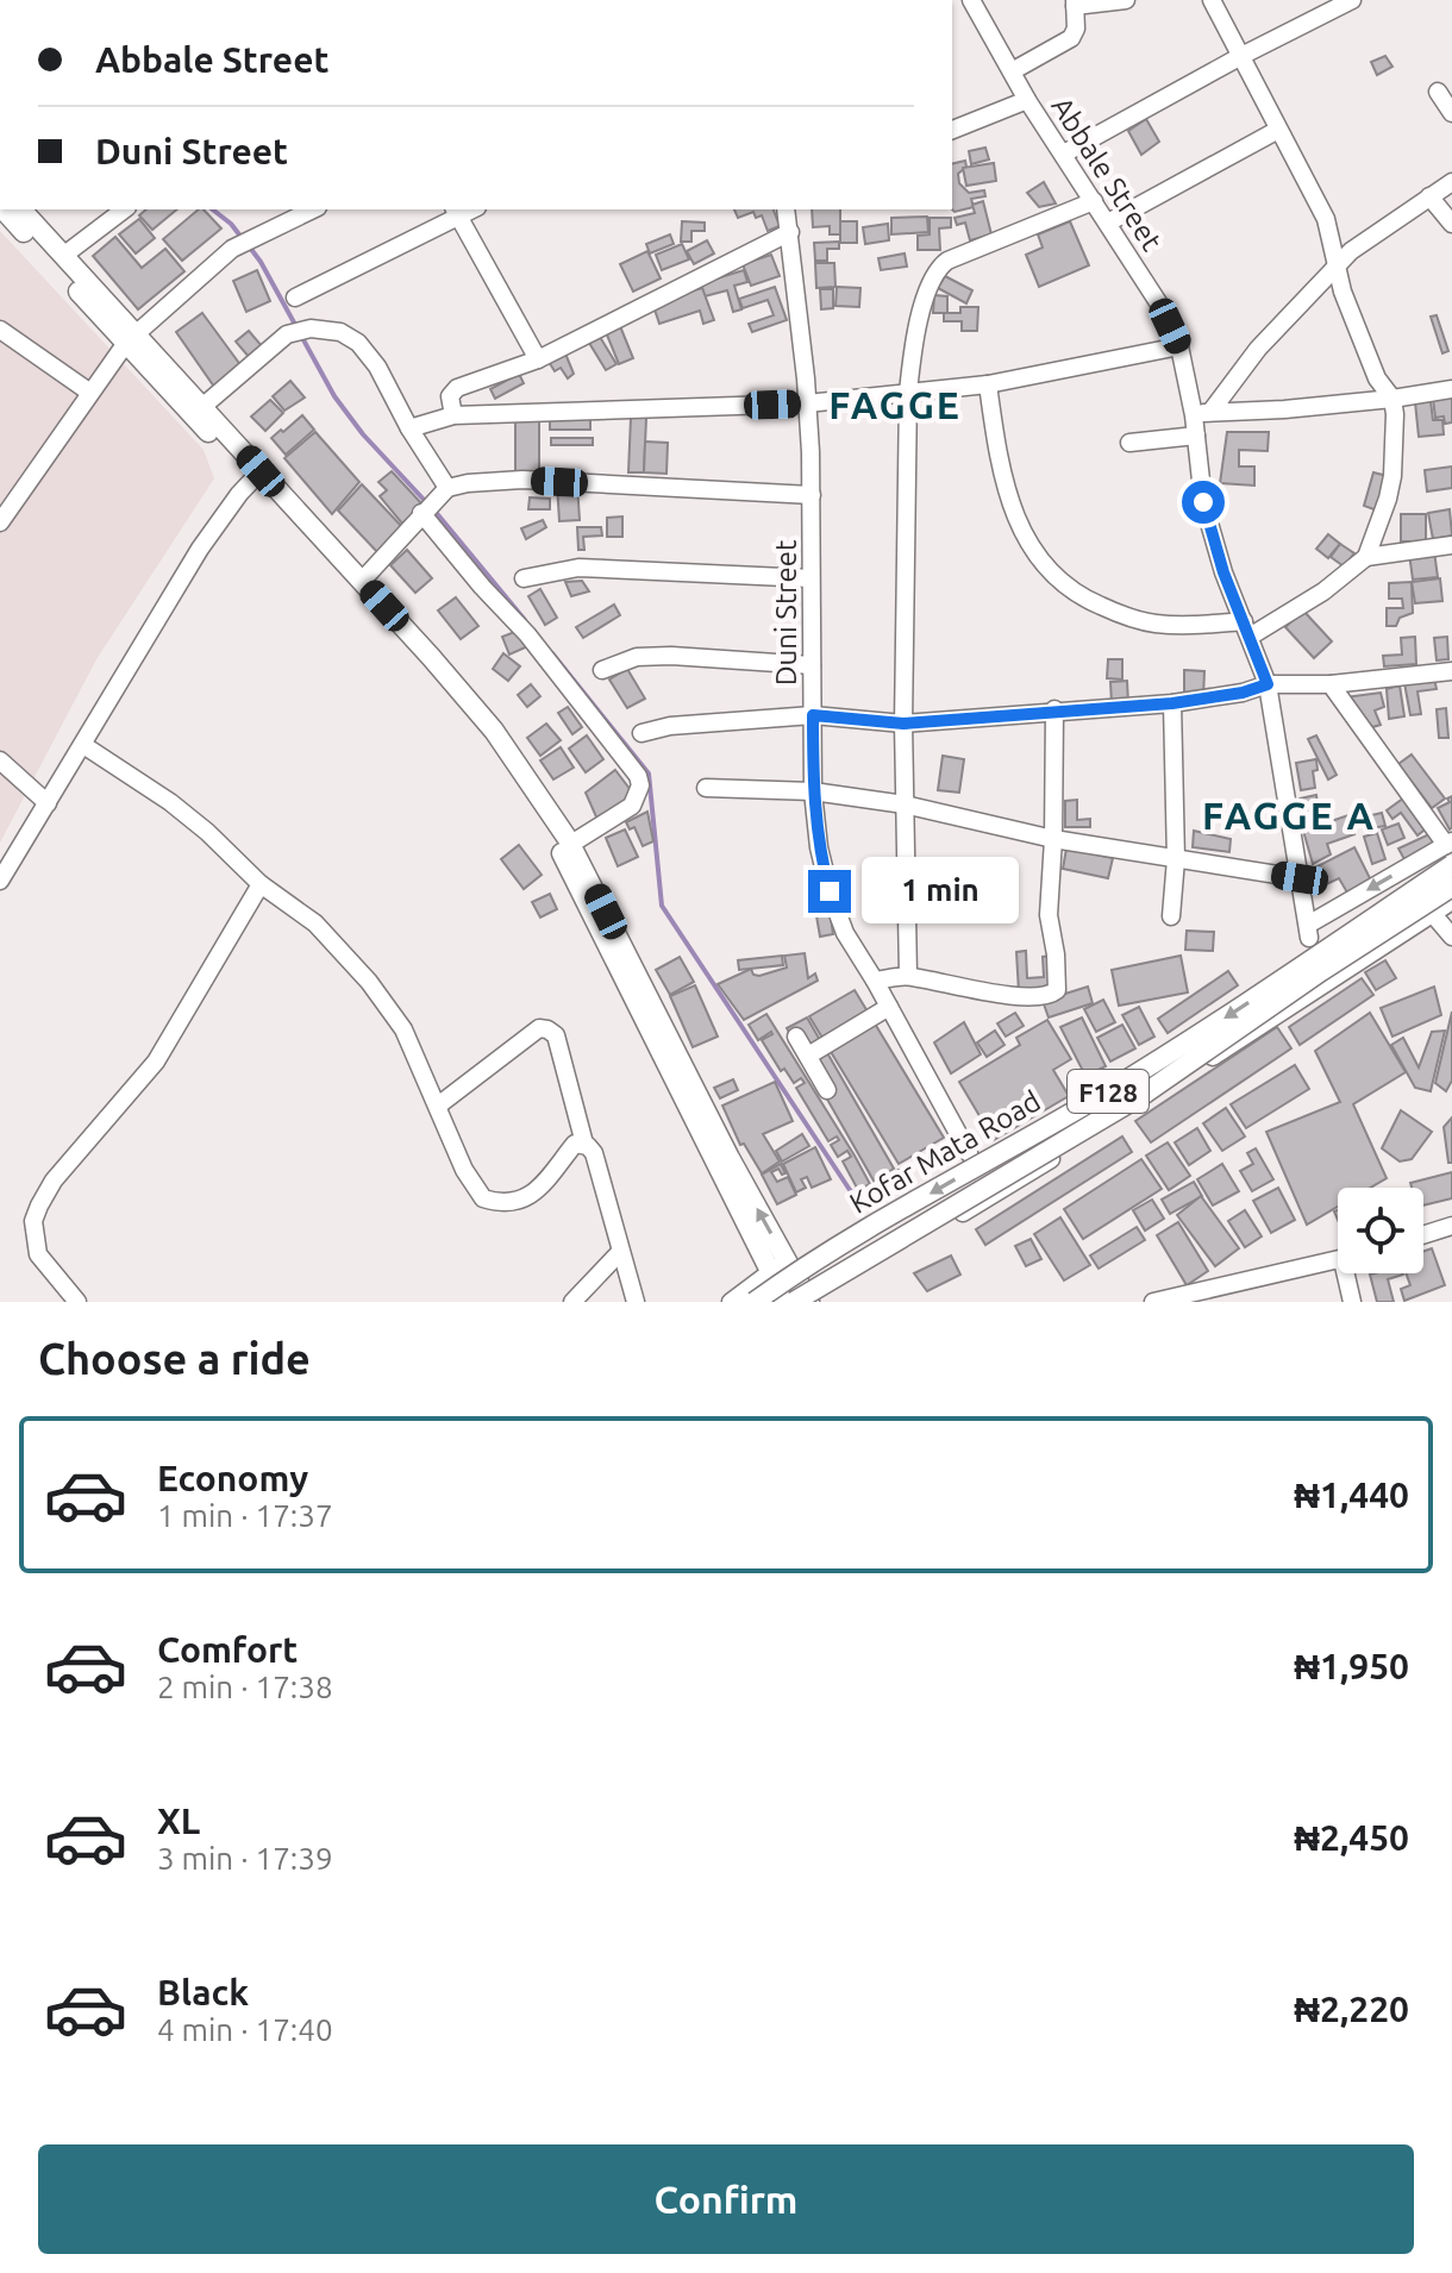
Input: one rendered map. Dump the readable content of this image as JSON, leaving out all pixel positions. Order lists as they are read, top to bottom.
{
  "streets": {
    "main road": ["F128", "Kofar Mata Road"],
    "street": ["Abbale Street", "Duni Street"]
  },
  "districts": ["FAGGE", "FAGGE A"],
  "page": {
    "banner": ["Abbale Street", "Duni Street"],
    "bubble": "1 min",
    "heading": "Choose a ride",
    "list": [
      {
        "name": "Economy",
        "note": "1 min · 17:37",
        "value": "₦1,440"
      },
      {
        "name": "Comfort",
        "note": "2 min · 17:38",
        "value": "₦1,950"
      },
      {
        "name": "XL",
        "note": "3 min · 17:39",
        "value": "₦2,450"
      },
      {
        "name": "Black",
        "note": "4 min · 17:40",
        "value": "₦2,220"
      }
    ],
    "buttons": "Confirm"
  }
}
